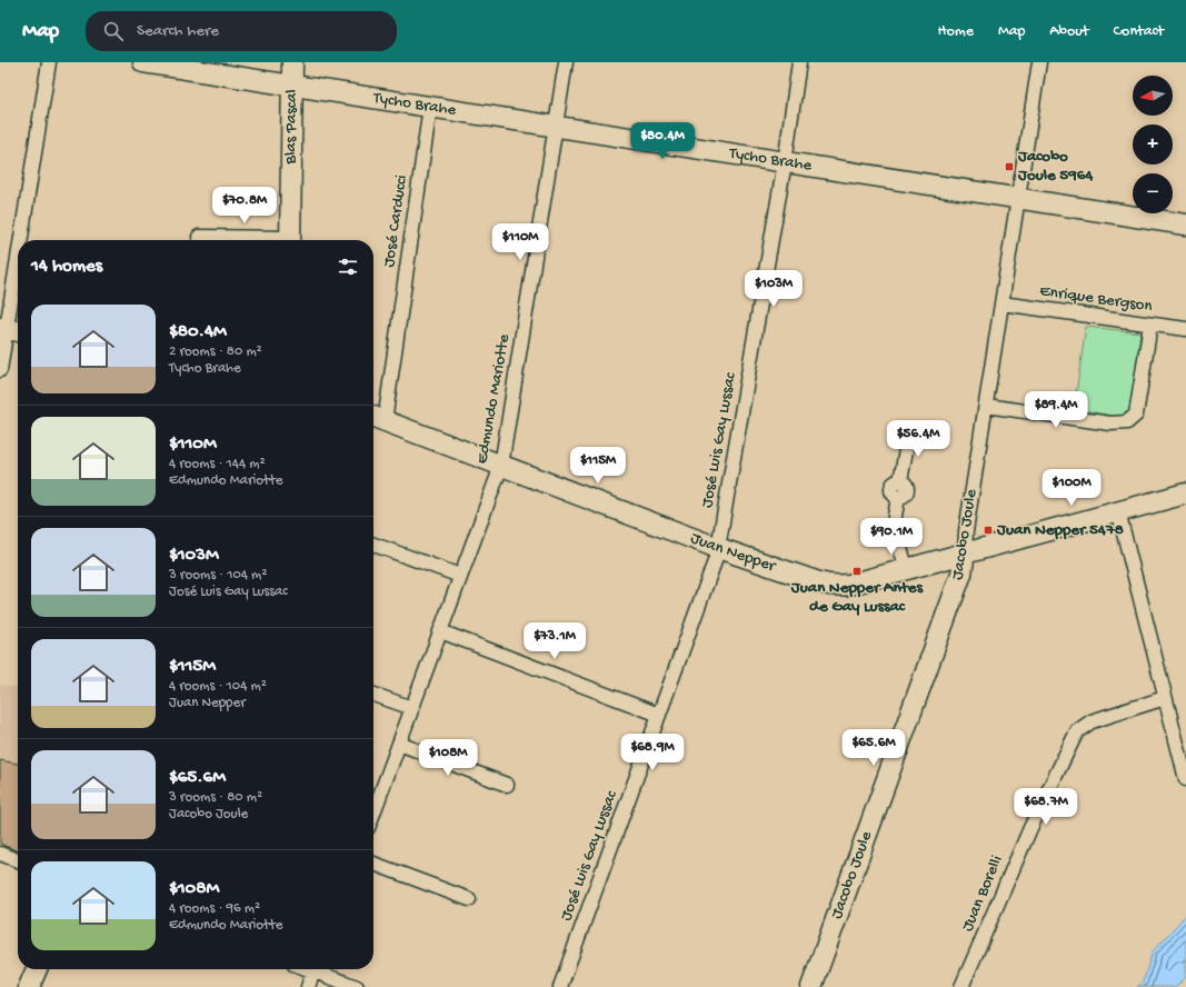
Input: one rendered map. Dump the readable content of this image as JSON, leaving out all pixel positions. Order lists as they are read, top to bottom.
{
  "streets": {
    "main road": [
      "Tycho Brahe",
      "Blas Pascal",
      "Jacobo Joule",
      "Juan Nepper"
    ],
    "street": [
      "José Carducci",
      "Enrique Bergson",
      "Edmundo Mariotte",
      "José Luis Gay Lussac",
      "Juan Borelli"
    ]
  },
  "crossings": [
    ["Tycho Brahe", "Blas Pascal"],
    ["Tycho Brahe", "José Carducci"],
    ["Tycho Brahe", "Edmundo Mariotte"],
    ["Tycho Brahe", "José Luis Gay Lussac"],
    ["Tycho Brahe", "Jacobo Joule"],
    ["José Carducci", "Juan Nepper"],
    ["Enrique Bergson", "Jacobo Joule"],
    ["Edmundo Mariotte", "Juan Nepper"],
    ["José Luis Gay Lussac", "Juan Nepper"],
    ["Jacobo Joule", "Juan Nepper"]
  ],
  "places": {
    "transit": ["Jacobo Joule 5964", "Juan Nepper 5478", "Juan Nepper Antes de Gay Lussac"]
  },
  "north": "left",
  "page": {
    "header": "Map",
    "search": "Search here",
    "nav": [
      "Home",
      "Map",
      "About",
      "Contact"
    ],
    "map_buttons": ["+", "−"],
    "price": [
      "$80.4M",
      "$70.8M",
      "$110M",
      "$103M",
      "$89.4M",
      "$56.4M",
      "$115M",
      "$100M",
      "$90.1M",
      "$73.1M",
      "$65.6M",
      "$68.9M",
      "$108M",
      "$68.7M"
    ],
    "heading": "14 homes",
    "list": [
      {
        "name": "$80.4M",
        "note": "2 rooms · 80 m² · Tycho Brahe"
      },
      {
        "name": "$110M",
        "note": "4 rooms · 144 m² · Edmundo Mariotte"
      },
      {
        "name": "$103M",
        "note": "3 rooms · 104 m² · José Luis Gay Lussac"
      },
      {
        "name": "$115M",
        "note": "4 rooms · 104 m² · Juan Nepper"
      },
      {
        "name": "$65.6M",
        "note": "3 rooms · 80 m² · Jacobo Joule"
      },
      {
        "name": "$108M",
        "note": "4 rooms · 96 m² · Edmundo Mariotte"
      }
    ]
  }
}
